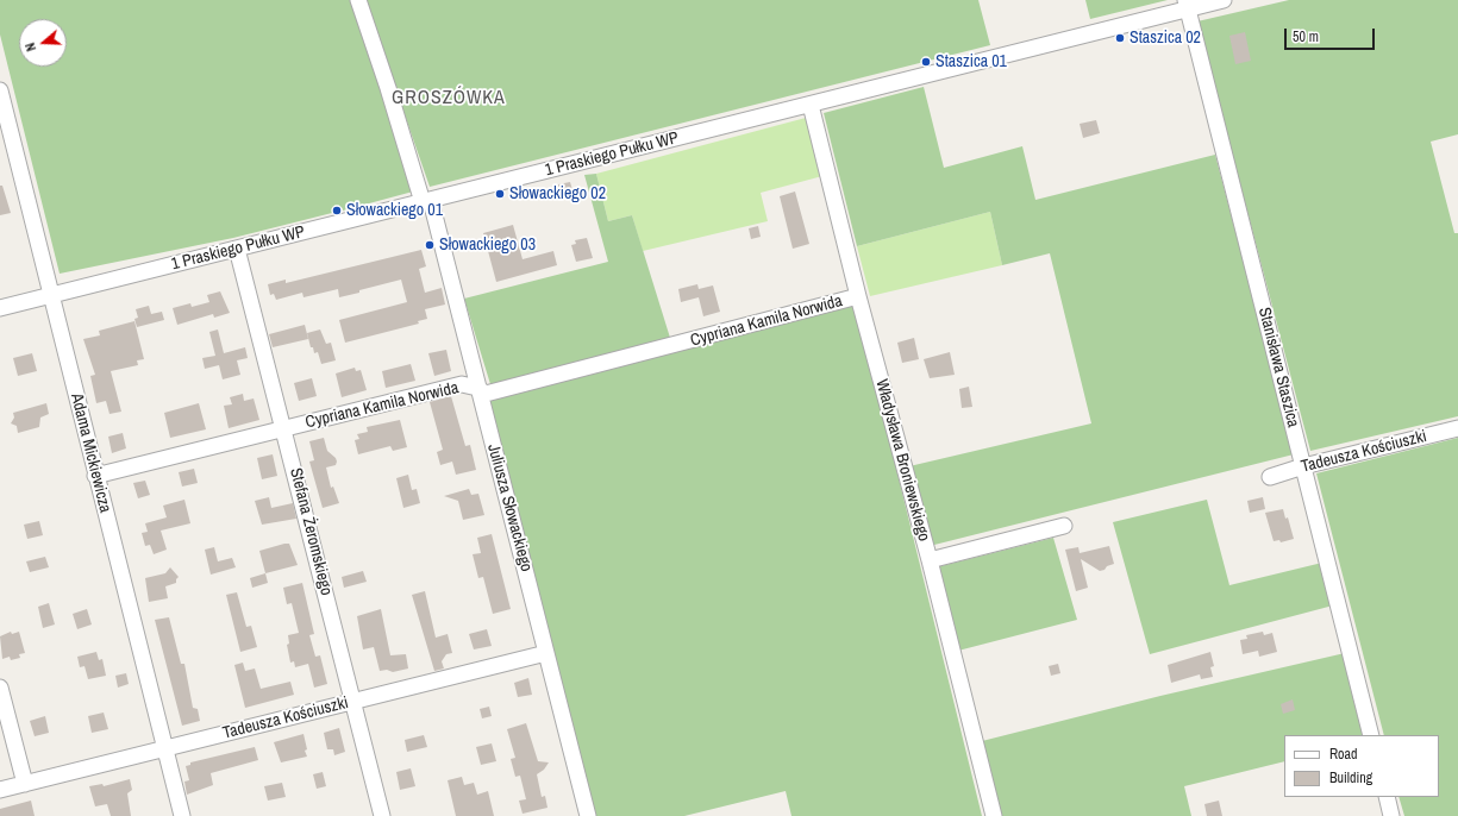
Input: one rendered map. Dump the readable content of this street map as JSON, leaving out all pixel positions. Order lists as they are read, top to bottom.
{
  "streets": {
    "street": [
      "1 Praskiego Pułku WP",
      "Cypriana Kamila Norwida",
      "Stanisława Staszica",
      "Tadeusza Kościuszki",
      "Adama Mickiewicza",
      "Władysława Broniewskiego",
      "Juliusza Słowackiego",
      "Stefana Żeromskiego"
    ]
  },
  "crossings": [
    ["1 Praskiego Pułku WP", "Stanisława Staszica"],
    ["1 Praskiego Pułku WP", "Adama Mickiewicza"],
    ["1 Praskiego Pułku WP", "Władysława Broniewskiego"],
    ["1 Praskiego Pułku WP", "Juliusza Słowackiego"],
    ["1 Praskiego Pułku WP", "Stefana Żeromskiego"],
    ["Cypriana Kamila Norwida", "Adama Mickiewicza"],
    ["Cypriana Kamila Norwida", "Władysława Broniewskiego"],
    ["Cypriana Kamila Norwida", "Juliusza Słowackiego"],
    ["Cypriana Kamila Norwida", "Stefana Żeromskiego"],
    ["Stanisława Staszica", "Tadeusza Kościuszki"],
    ["Tadeusza Kościuszki", "Adama Mickiewicza"],
    ["Tadeusza Kościuszki", "Juliusza Słowackiego"],
    ["Tadeusza Kościuszki", "Stefana Żeromskiego"]
  ],
  "districts": ["GROSZÓWKA"],
  "places": [
    "Staszica 02",
    "Staszica 01",
    "Słowackiego 02",
    "Słowackiego 01",
    "Słowackiego 03"
  ],
  "legend": ["Road", "Building"],
  "scale_bar": "50 m",
  "north": "left"
}
